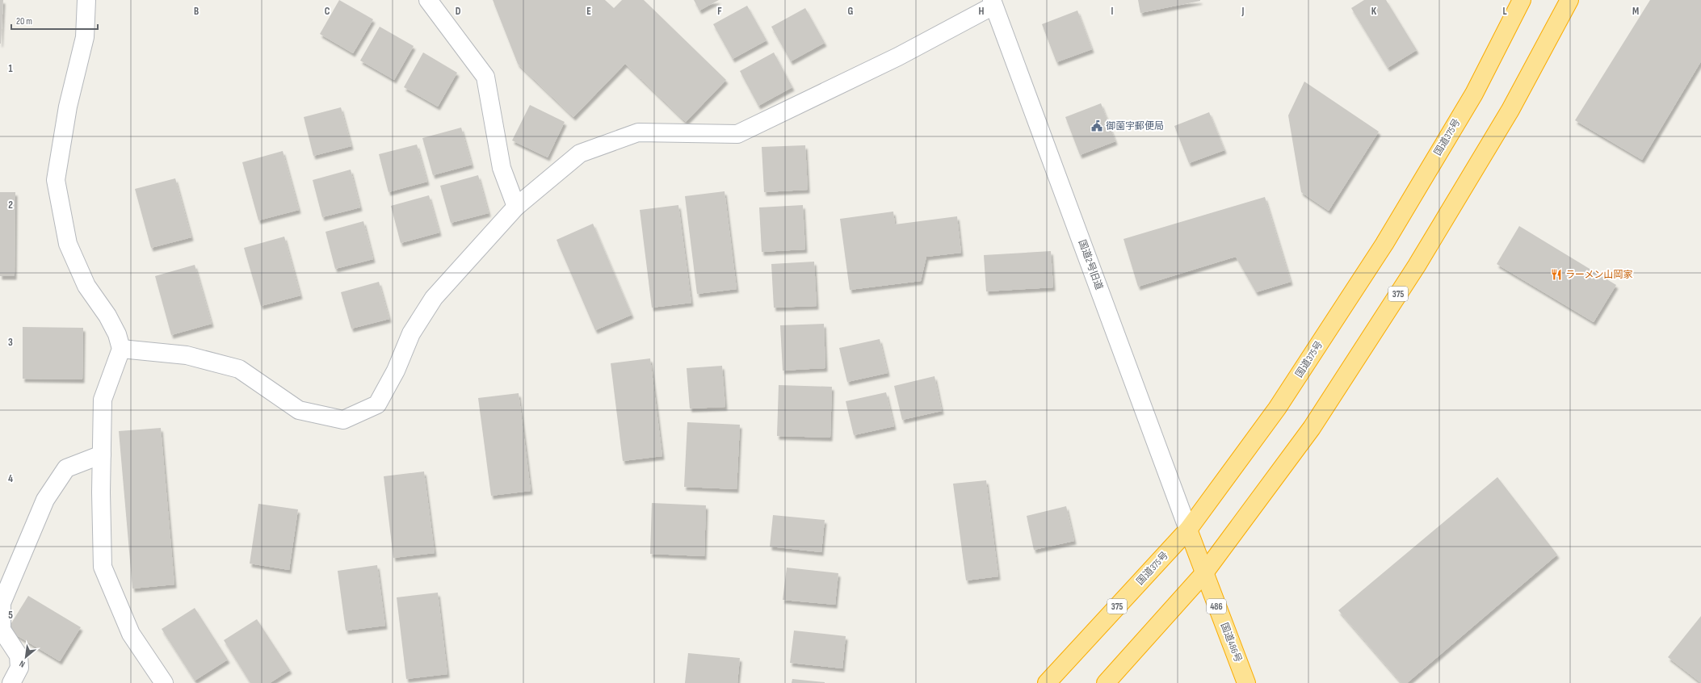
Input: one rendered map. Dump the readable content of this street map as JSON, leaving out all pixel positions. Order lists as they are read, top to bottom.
{
  "streets": {
    "highway": [
      "国道375号",
      "375",
      "486",
      "国道486号"
    ],
    "street": ["国道2号旧道"]
  },
  "crossings": [
    ["国道375号", "国道2号旧道"],
    ["国道375号", "国道486号"],
    ["国道2号旧道", "国道486号"],
    ["375", "国道486号"]
  ],
  "places": {
    "public building": ["御薗宇郵便局"],
    "restaurant": ["ラーメン山岡家"]
  },
  "scale_bar": "20 m",
  "north": "bottom left",
  "grid": {
    "columns": [
      "B",
      "C",
      "D",
      "E",
      "F",
      "G",
      "H",
      "I",
      "J",
      "K",
      "L",
      "M"
    ],
    "rows": [
      "1",
      "2",
      "3",
      "4",
      "5"
    ]
  }
}
